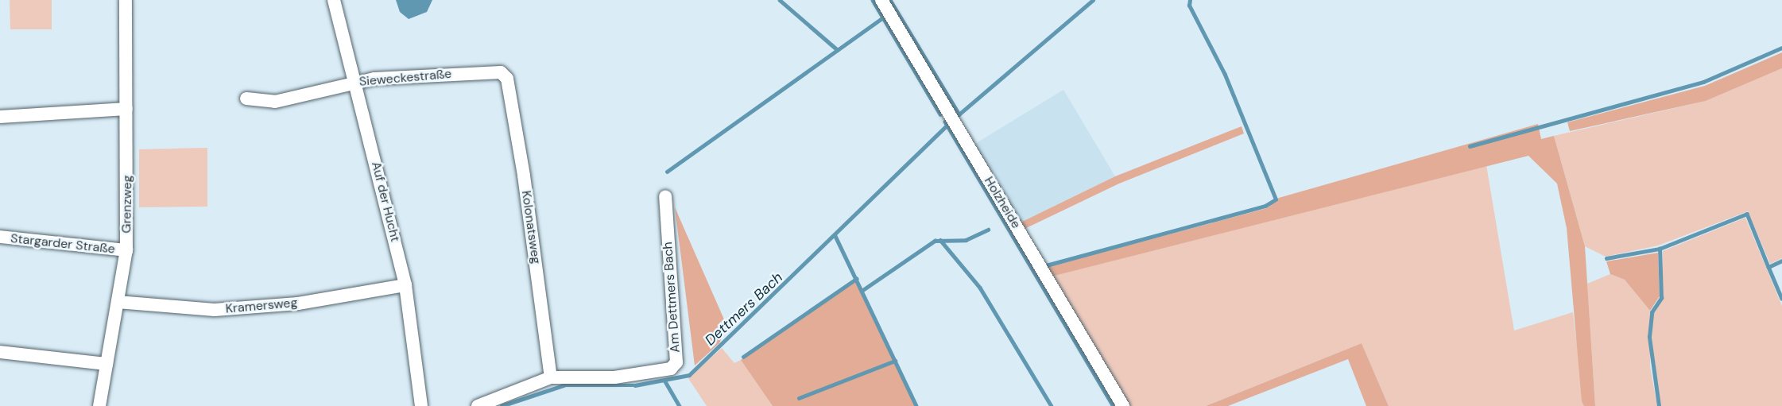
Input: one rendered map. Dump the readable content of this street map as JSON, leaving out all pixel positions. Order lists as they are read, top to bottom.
{
  "streets": {
    "street": [
      "Sieweckestraße",
      "Auf der Hucht",
      "Holzheide",
      "Grenzweg",
      "Kolonatsweg",
      "Stargarder Straße",
      "Am Dettmers Bach",
      "Kramersweg"
    ]
  },
  "crossings": [
    ["Sieweckestraße", "Auf der Hucht"],
    ["Sieweckestraße", "Kolonatsweg"],
    ["Auf der Hucht", "Kramersweg"],
    ["Grenzweg", "Stargarder Straße"],
    ["Grenzweg", "Kramersweg"],
    ["Kolonatsweg", "Am Dettmers Bach"]
  ],
  "water": ["Dettmers Bach"]
}
